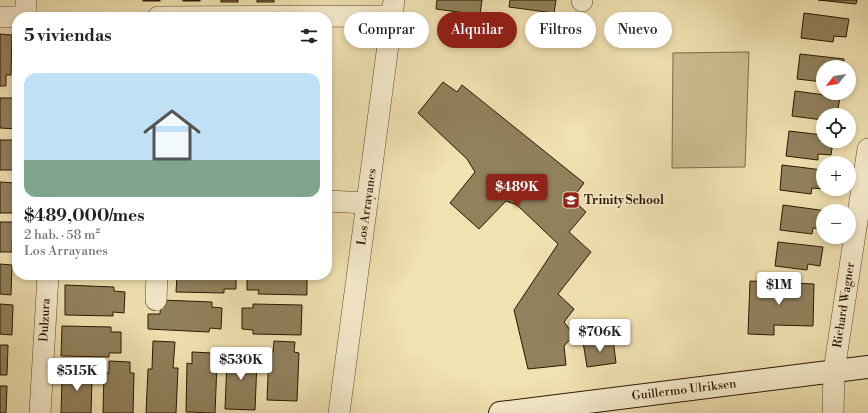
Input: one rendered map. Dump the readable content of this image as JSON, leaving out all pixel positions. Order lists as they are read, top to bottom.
{
  "streets": {
    "street": [
      "Los Arrayanes",
      "Richard Wagner",
      "Dulzura",
      "Guillermo Ulriksen"
    ]
  },
  "crossings": [
    ["Richard Wagner", "Guillermo Ulriksen"]
  ],
  "places": {
    "school or university": ["Trinity School"]
  },
  "north": "bottom left",
  "page": {
    "chip": [
      "Comprar",
      "Alquilar",
      "Filtros",
      "Nuevo"
    ],
    "heading": "5 viviendas",
    "map_buttons": ["+", "−"],
    "list": [
      {
        "name": "$489,000/mes",
        "note": "2 hab. · 58 m² · Los Arrayanes"
      }
    ],
    "price": [
      "$489K",
      "$1M",
      "$706K",
      "$530K",
      "$515K"
    ]
  }
}
